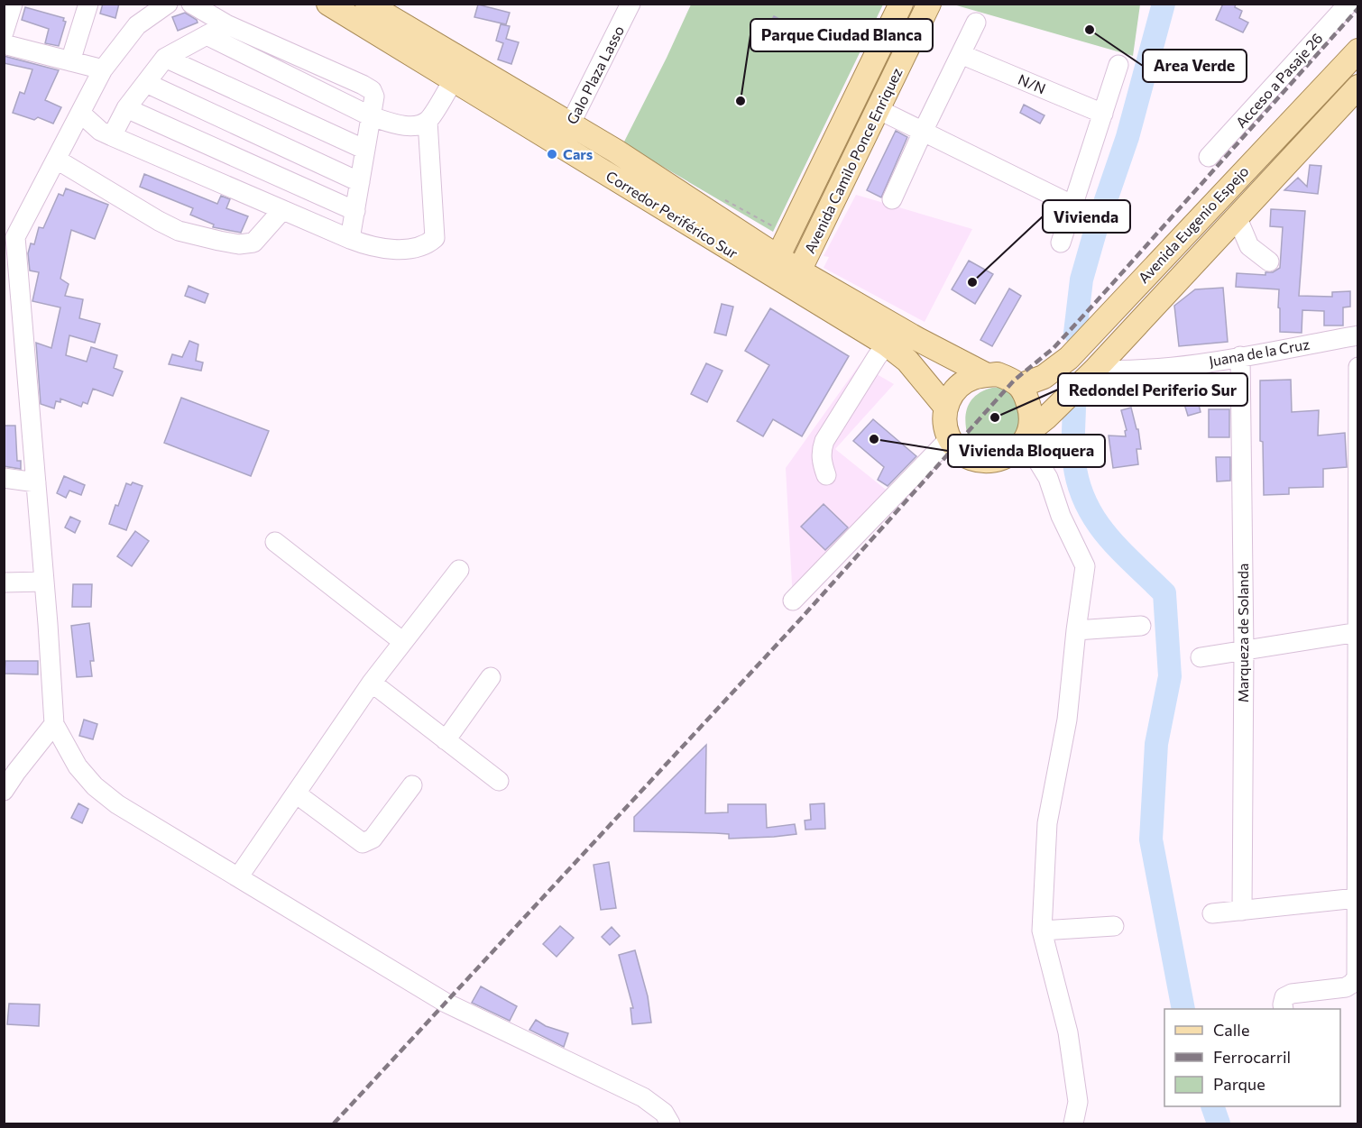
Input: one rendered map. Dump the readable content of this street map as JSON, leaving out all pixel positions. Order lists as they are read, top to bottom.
{
  "streets": {
    "main road": ["Avenida Camilo Ponce Enriquez", "Corredor Periférico Sur", "Avenida Eugenio Espejo"],
    "street": [
      "Galo Plaza Lasso",
      "Acceso a Pasaje 26",
      "N/N",
      "Juana de la Cruz",
      "Marqueza de Solanda"
    ]
  },
  "crossings": [
    ["Galo Plaza Lasso", "Corredor Periférico Sur"],
    ["Avenida Camilo Ponce Enriquez", "Corredor Periférico Sur"],
    ["Corredor Periférico Sur", "Avenida Eugenio Espejo"],
    ["Avenida Eugenio Espejo", "Juana de la Cruz"],
    ["Juana de la Cruz", "Marqueza de Solanda"]
  ],
  "places": [
    "Area Verde",
    "Parque Ciudad Blanca",
    "Cars",
    "Vivienda",
    "Redondel Periferio Sur",
    "Vivienda Bloquera"
  ],
  "legend": ["Calle", "Ferrocarril", "Parque"]
}
